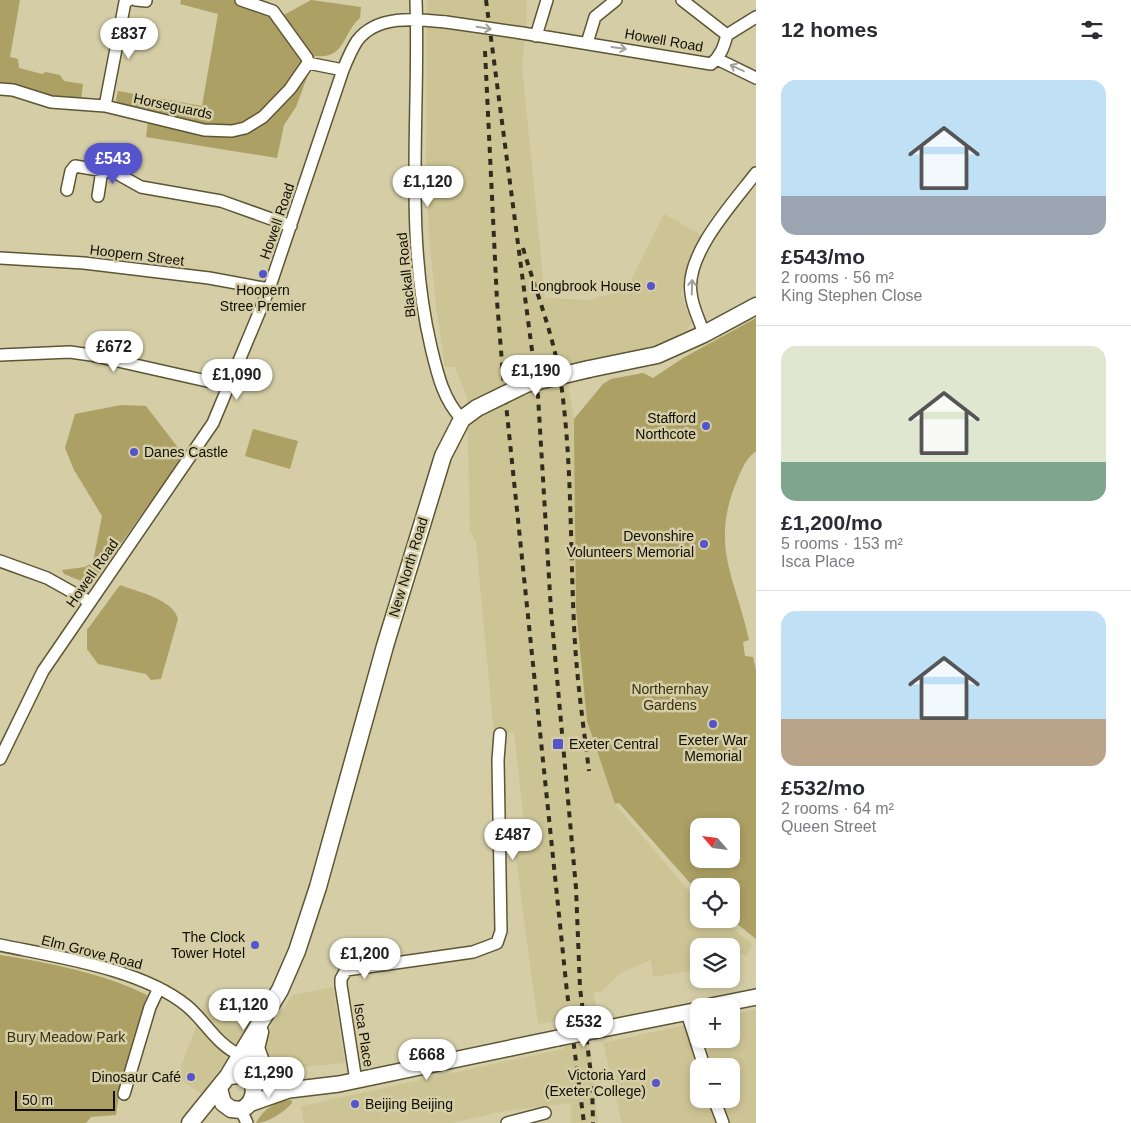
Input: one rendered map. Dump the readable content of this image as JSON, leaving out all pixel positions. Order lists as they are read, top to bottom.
{
  "streets": {
    "main road": ["New North Road"],
    "street": [
      "Howell Road",
      "Horseguards",
      "Hoopern Street",
      "Blackall Road",
      "Elm Grove Road",
      "Isca Place"
    ]
  },
  "crossings": [
    ["Howell Road", "Hoopern Street"],
    ["Howell Road", "Blackall Road"],
    ["Blackall Road", "New North Road"],
    ["New North Road", "Elm Grove Road"]
  ],
  "parks": ["Northernhay Gardens", "Bury Meadow Park"],
  "places": {
    "other": [
      "Hoopern Stree Premier",
      "Longbrook House",
      "Stafford Northcote",
      "Danes Castle",
      "Devonshire Volunteers Memorial",
      "Exeter War Memorial",
      "The Clock Tower Hotel",
      "Dinosaur Café",
      "Victoria Yard (Exeter College)",
      "Beijing Beijing"
    ],
    "transit": ["Exeter Central"]
  },
  "scale_bar": "50 m",
  "north": "top left",
  "page": {
    "heading": "12 homes",
    "price": [
      "£837",
      "£543",
      "£1,120",
      "£672",
      "£1,190",
      "£1,090",
      "£487",
      "£1,200",
      "£1,120",
      "£532",
      "£668",
      "£1,290"
    ],
    "list": [
      {
        "name": "£543/mo",
        "note": "2 rooms · 56 m² · King Stephen Close"
      },
      {
        "name": "£1,200/mo",
        "note": "5 rooms · 153 m² · Isca Place"
      },
      {
        "name": "£532/mo",
        "note": "2 rooms · 64 m² · Queen Street"
      }
    ],
    "map_buttons": ["+", "−"],
    "scale": "50 m"
  }
}
